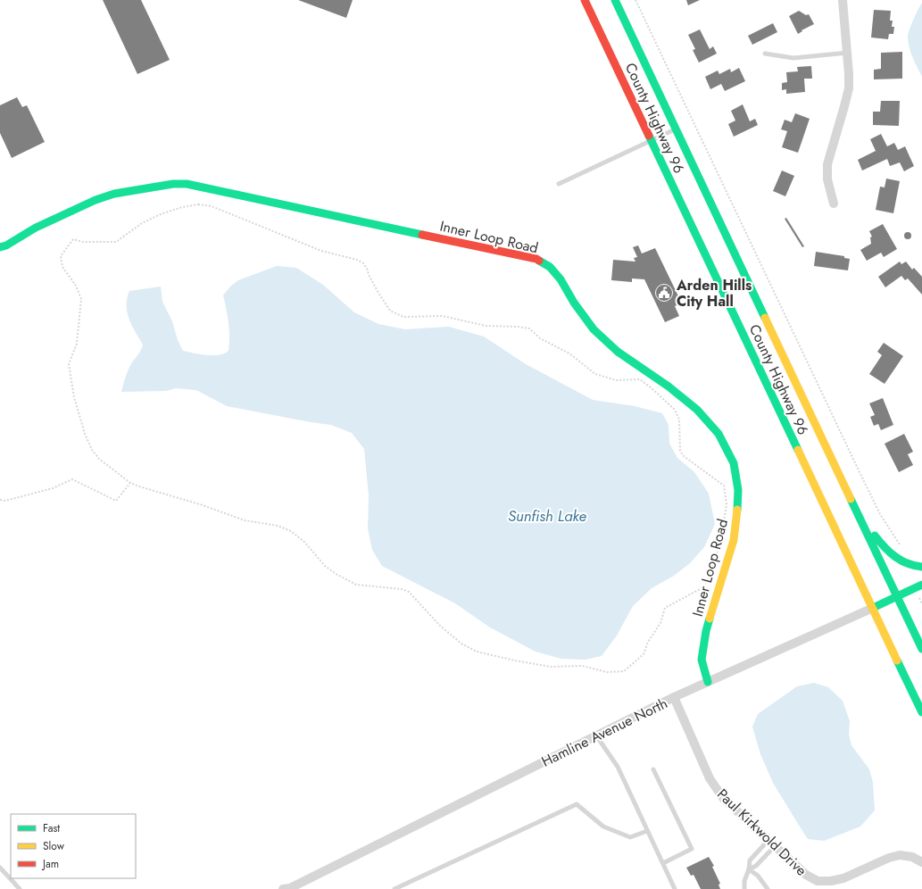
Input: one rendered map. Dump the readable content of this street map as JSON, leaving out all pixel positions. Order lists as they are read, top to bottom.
{
  "streets": {
    "main road": ["County Highway 96", "Inner Loop Road", "Hamline Avenue North"],
    "street": ["Paul Kirkwold Drive"]
  },
  "crossings": [
    ["County Highway 96", "Hamline Avenue North"],
    ["Inner Loop Road", "Hamline Avenue North"],
    ["Hamline Avenue North", "Paul Kirkwold Drive"]
  ],
  "water": ["Sunfish Lake"],
  "places": {
    "public building": ["Arden Hills City Hall"]
  },
  "legend": ["Fast", "Slow", "Jam"]
}
